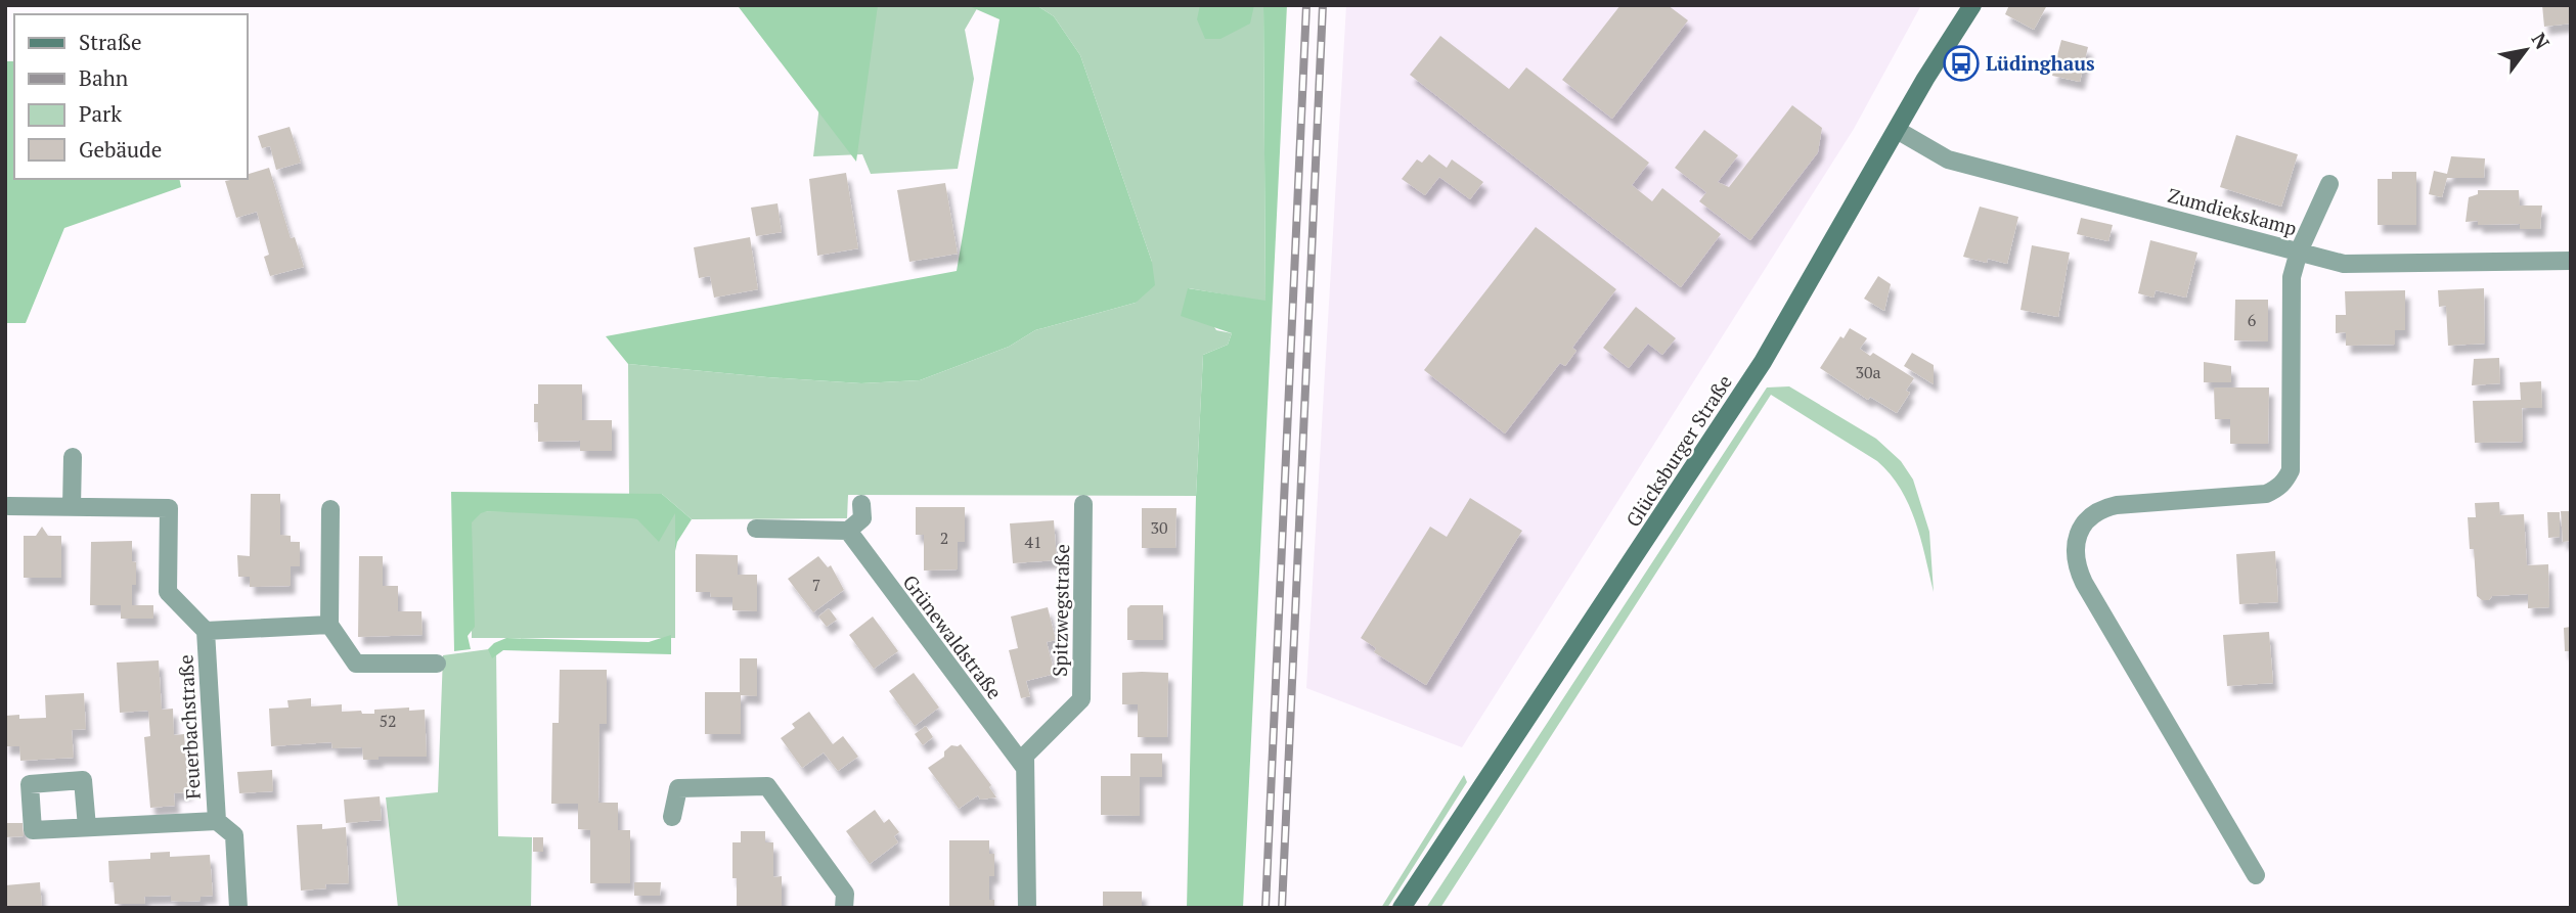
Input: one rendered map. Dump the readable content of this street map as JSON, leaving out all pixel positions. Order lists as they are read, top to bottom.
{
  "streets": {
    "main road": ["Glücksburger Straße"],
    "street": [
      "Zumdiekskamp",
      "Spitzwegstraße",
      "Grünewaldstraße",
      "Feuerbachstraße"
    ]
  },
  "crossings": [
    ["Zumdiekskamp", "Glücksburger Straße"],
    ["Spitzwegstraße", "Grünewaldstraße"]
  ],
  "places": {
    "bus stop": ["Lüdinghaus"]
  },
  "house_numbers": [
    "6",
    "30a",
    "30",
    "2",
    "41",
    "7",
    "52"
  ],
  "legend": [
    "Straße",
    "Bahn",
    "Park",
    "Gebäude"
  ],
  "north": "top right"
}
